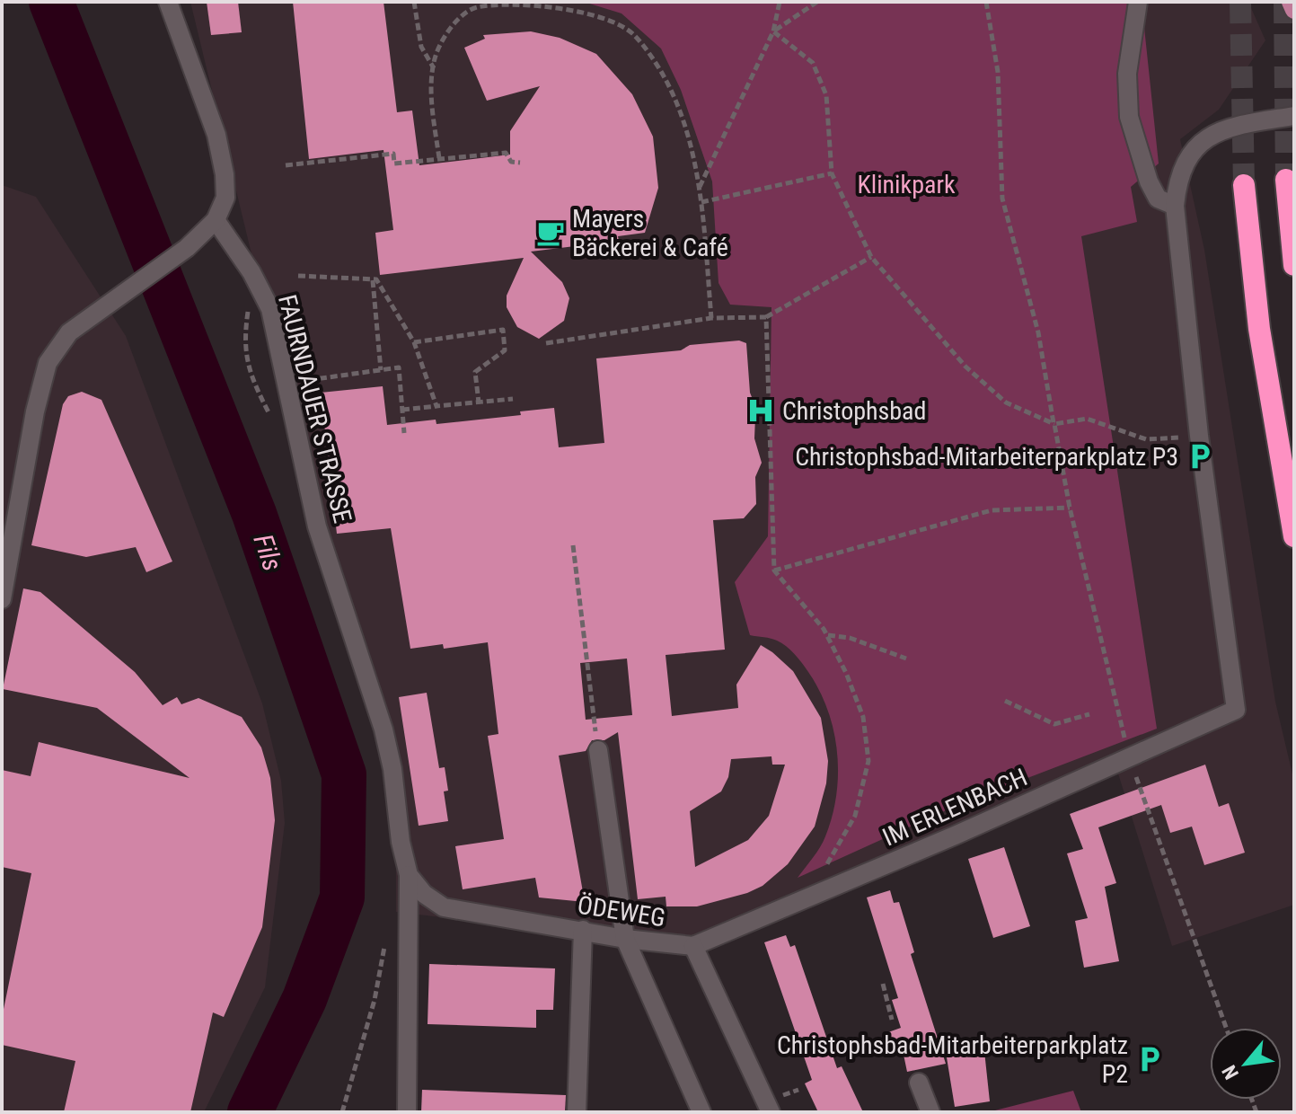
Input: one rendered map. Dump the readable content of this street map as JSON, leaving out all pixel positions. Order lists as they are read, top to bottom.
{
  "streets": {
    "street": ["FAURNDAUER STRASSE", "IM ERLENBACH", "ÖDEWEG"]
  },
  "crossings": [
    ["FAURNDAUER STRASSE", "ÖDEWEG"],
    ["IM ERLENBACH", "ÖDEWEG"]
  ],
  "water": ["Fils"],
  "parks": ["Klinikpark"],
  "places": {
    "cafe": ["Mayers Bäckerei & Café"],
    "hospital": ["Christophsbad"],
    "parking": ["Christophsbad-Mitarbeiterparkplatz P3", "Christophsbad-Mitarbeiterparkplatz P2"]
  },
  "north": "bottom left"
}
